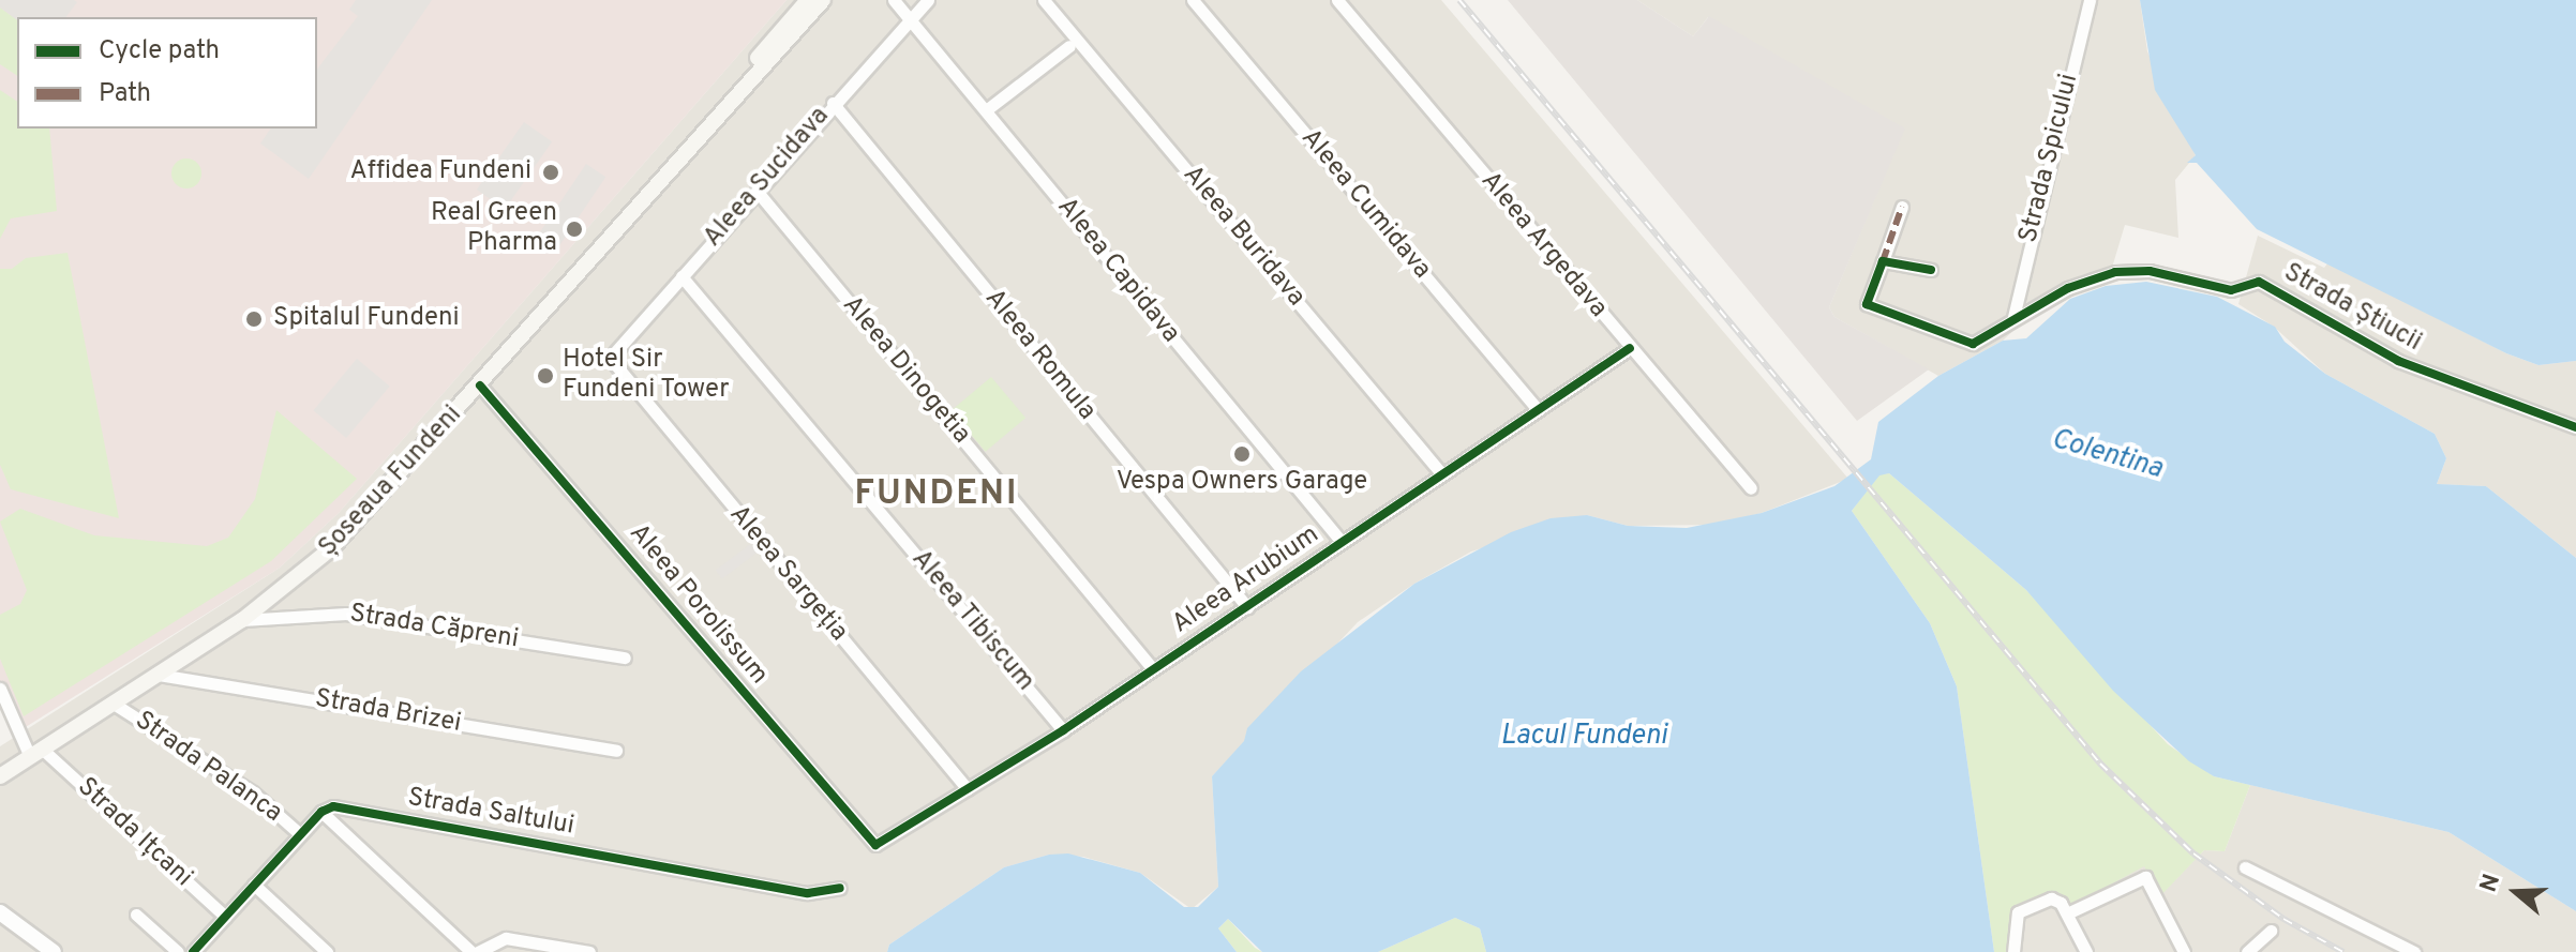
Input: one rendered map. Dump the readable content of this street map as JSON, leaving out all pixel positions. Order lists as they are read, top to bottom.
{
  "streets": {
    "main road": ["Șoseaua Fundeni"],
    "street": [
      "Strada Spicului",
      "Aleea Sucidava",
      "Aleea Cumidava",
      "Aleea Buridava",
      "Aleea Argedava",
      "Aleea Capidava",
      "Strada Știucii",
      "Aleea Romula",
      "Aleea Dinogetia",
      "Aleea Sargeția",
      "Aleea Arubium",
      "Aleea Porolissum",
      "Aleea Tibiscum",
      "Strada Căpreni",
      "Strada Brizei",
      "Strada Palanca",
      "Strada Saltului",
      "Strada Ițcani"
    ]
  },
  "crossings": [
    ["Strada Spicului", "Strada Știucii"],
    ["Aleea Sucidava", "Aleea Capidava"],
    ["Aleea Sucidava", "Aleea Romula"],
    ["Aleea Sucidava", "Aleea Dinogetia"],
    ["Aleea Sucidava", "Aleea Sargeția"],
    ["Aleea Sucidava", "Aleea Tibiscum"],
    ["Aleea Cumidava", "Aleea Arubium"],
    ["Aleea Buridava", "Aleea Arubium"],
    ["Aleea Argedava", "Aleea Arubium"],
    ["Aleea Capidava", "Aleea Arubium"],
    ["Aleea Romula", "Aleea Arubium"],
    ["Aleea Dinogetia", "Aleea Arubium"],
    ["Șoseaua Fundeni", "Aleea Porolissum"],
    ["Șoseaua Fundeni", "Strada Căpreni"],
    ["Șoseaua Fundeni", "Strada Brizei"],
    ["Șoseaua Fundeni", "Strada Palanca"],
    ["Șoseaua Fundeni", "Strada Ițcani"],
    ["Aleea Sargeția", "Aleea Arubium"],
    ["Aleea Arubium", "Aleea Porolissum"],
    ["Aleea Arubium", "Aleea Tibiscum"]
  ],
  "districts": ["FUNDENI"],
  "water": ["Colentina", "Lacul Fundeni"],
  "places": [
    "Affidea Fundeni",
    "Real Green Pharma",
    "Spitalul Fundeni",
    "Hotel Sir Fundeni Tower",
    "Vespa Owners Garage"
  ],
  "legend": ["Cycle path", "Path"],
  "north": "left"
}
